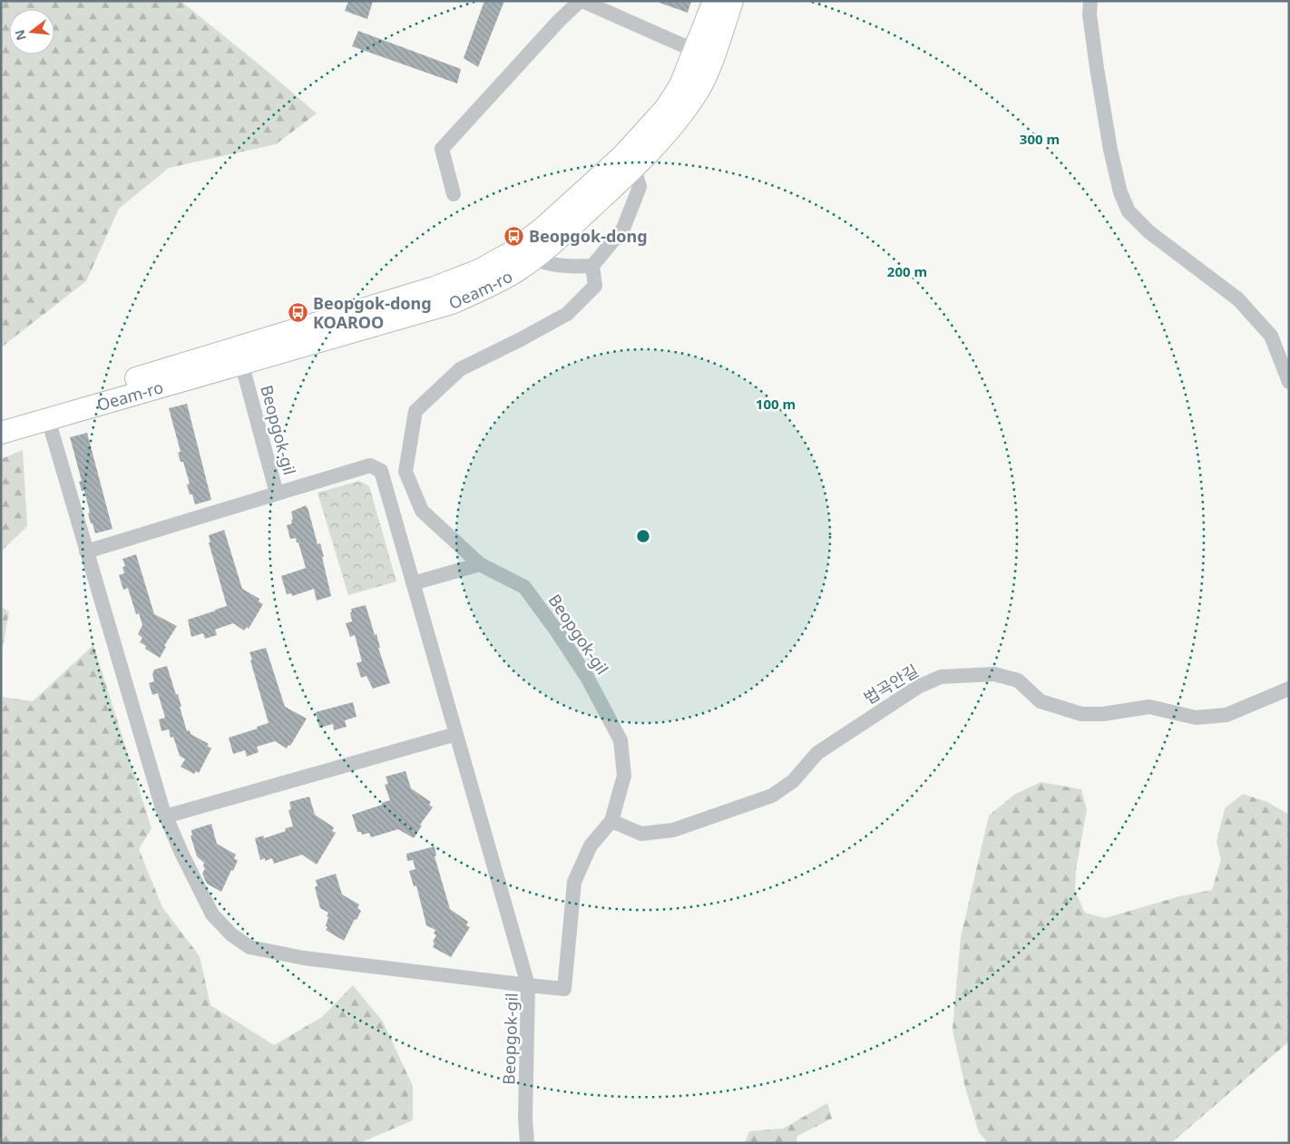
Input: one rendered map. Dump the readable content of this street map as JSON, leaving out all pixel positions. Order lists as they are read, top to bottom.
{
  "streets": {
    "main road": ["Oeam-ro"],
    "street": ["Beopgok-gil", "법곡안길"]
  },
  "crossings": [
    ["Oeam-ro", "Beopgok-gil"],
    ["Beopgok-gil", "법곡안길"]
  ],
  "places": {
    "bus stop": ["Beopgok-dong", "Beopgok-dong KOAROO"]
  },
  "north": "left",
  "rings": ["300 m", "200 m", "100 m"]
}
